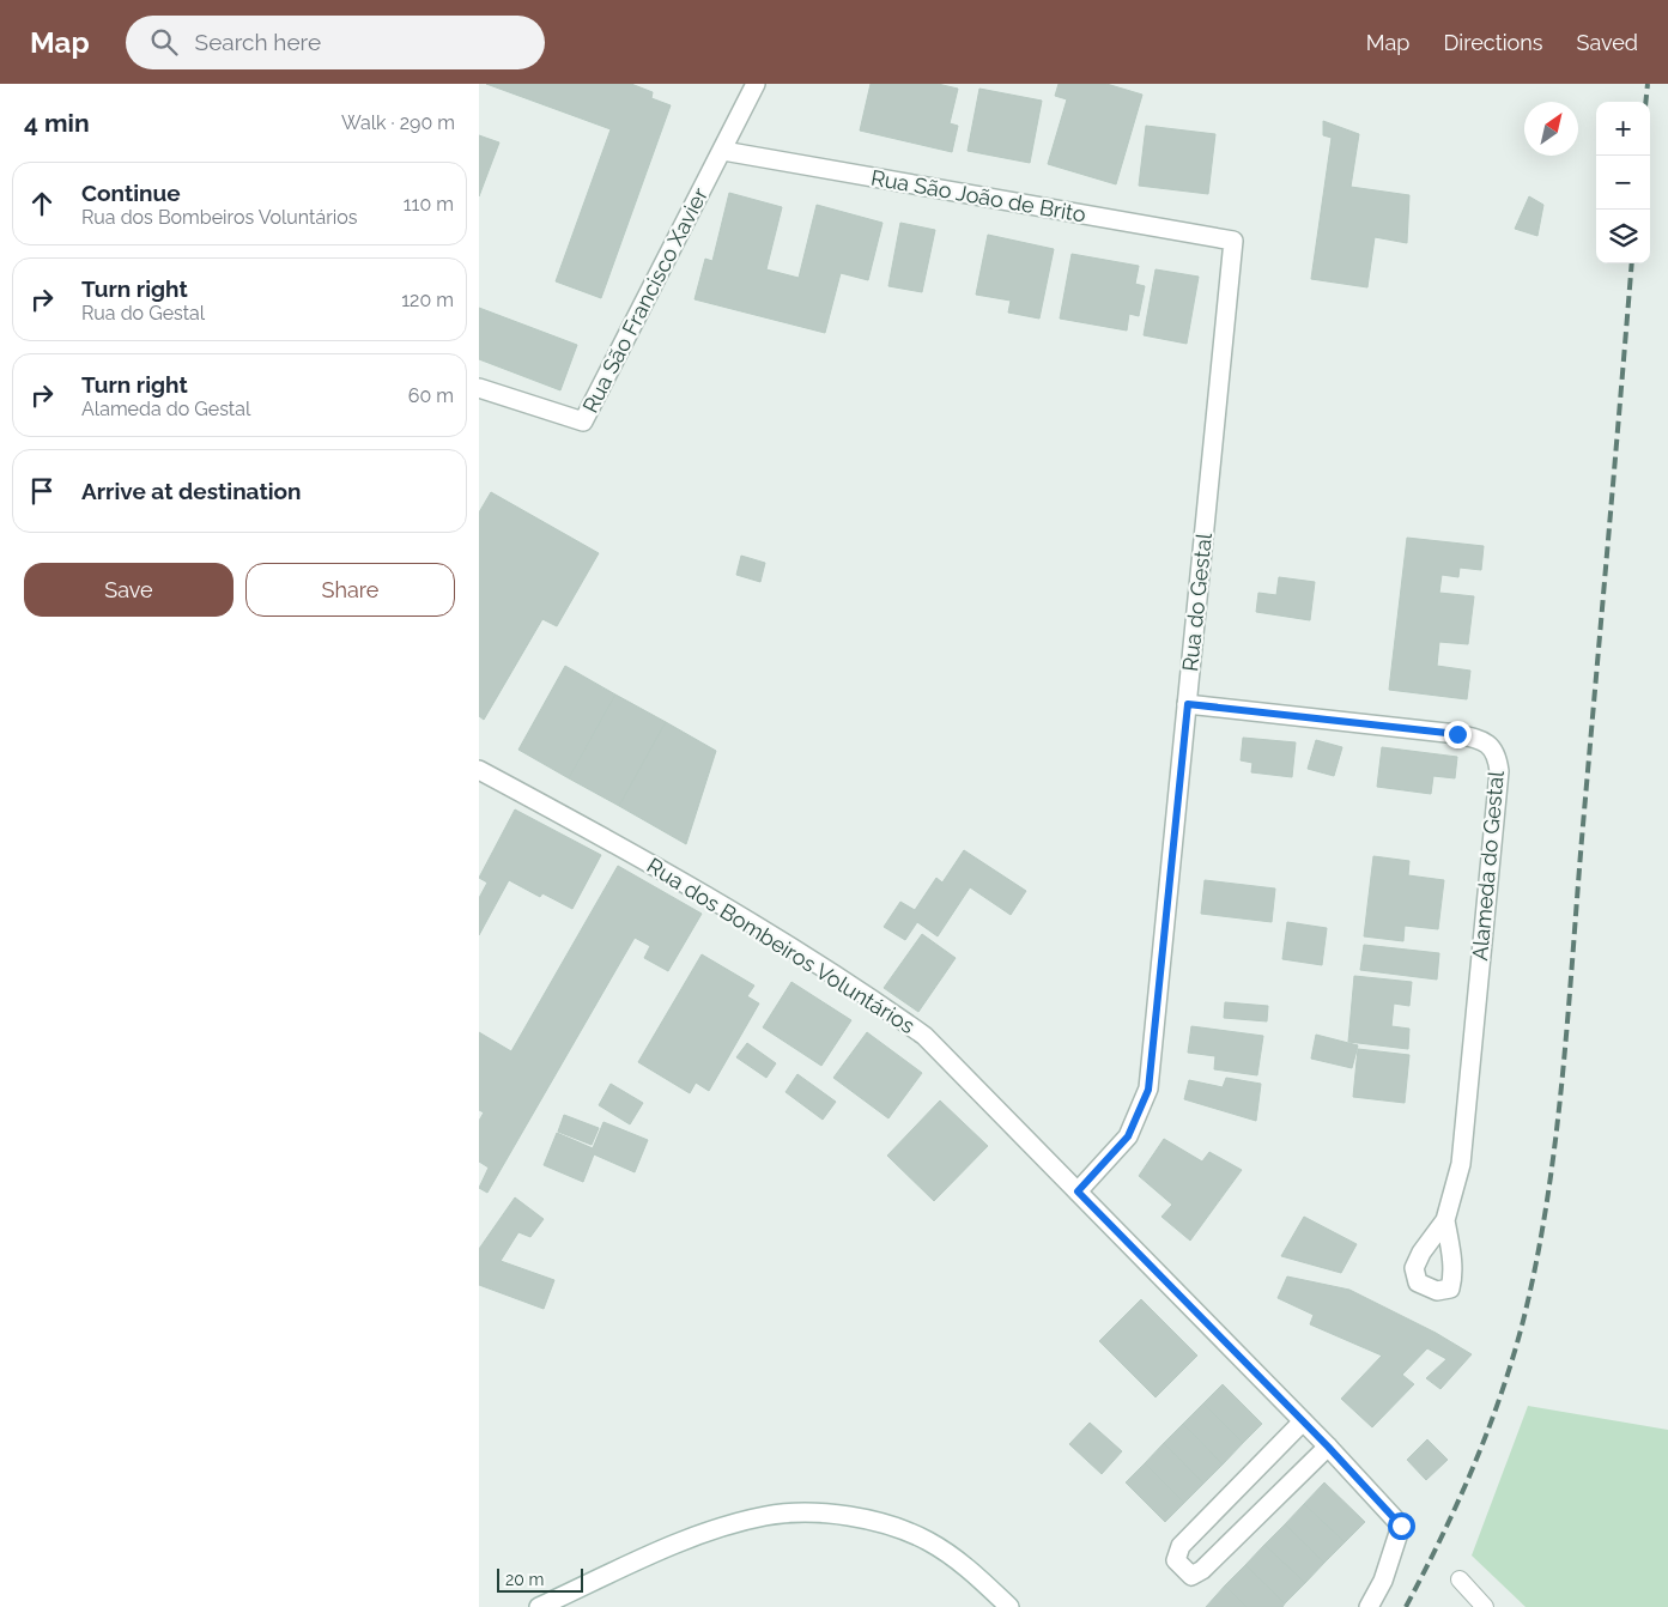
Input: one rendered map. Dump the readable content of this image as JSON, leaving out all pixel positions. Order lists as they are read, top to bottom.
{
  "streets": {
    "street": [
      "Rua São João de Brito",
      "Rua São Francisco Xavier",
      "Rua do Gestal",
      "Alameda do Gestal",
      "Rua dos Bombeiros Voluntários"
    ]
  },
  "crossings": [
    ["Rua São João de Brito", "Rua São Francisco Xavier"],
    ["Rua São João de Brito", "Rua do Gestal"],
    ["Rua do Gestal", "Alameda do Gestal"],
    ["Rua do Gestal", "Rua dos Bombeiros Voluntários"]
  ],
  "scale_bar": "20 m",
  "north": "top right",
  "page": {
    "header": "Map",
    "search": "Search here",
    "nav": ["Map", "Directions", "Saved"],
    "heading": ["4 min", "Walk · 290 m"],
    "map_buttons": ["+", "−"],
    "list": [
      ["Continue", "Rua dos Bombeiros Voluntários", "110 m"],
      ["Turn right", "Rua do Gestal", "120 m"],
      ["Turn right", "Alameda do Gestal", "60 m"],
      "Arrive at destination"
    ],
    "buttons": ["Save", "Share"],
    "scale": "20 m"
  }
}
